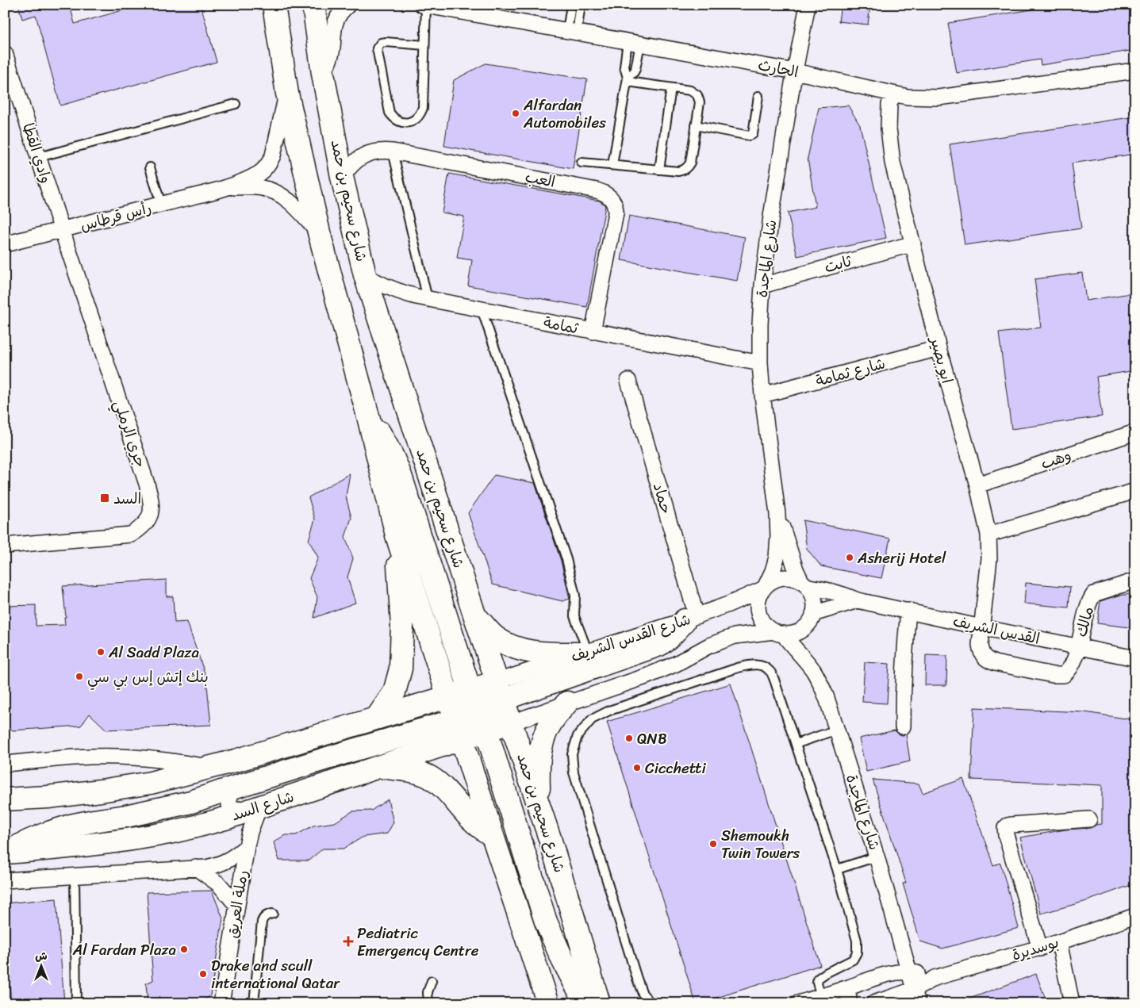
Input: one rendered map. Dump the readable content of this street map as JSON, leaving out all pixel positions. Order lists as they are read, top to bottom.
{
  "streets": {
    "main road": ["شارع سحيم بن حمد", "شارع السد"],
    "street": [
      "الحارث",
      "وادي القطا",
      "العب",
      "رأس قرطاس",
      "شارع الماجدة",
      "ثابت",
      "ثمامة",
      "ابو بصير",
      "شارع ثمامة",
      "جري الرملي",
      "وهب",
      "حماد",
      "مالك",
      "القدس الشريف",
      "شارع القدس الشريف",
      "رملة العريق",
      "بوسديرة"
    ]
  },
  "crossings": [
    ["الحارث", "شارع الماجدة"],
    ["الحارث", "ابو بصير"],
    ["وادي القطا", "رأس قرطاس"],
    ["وادي القطا", "جري الرملي"],
    ["العب", "شارع سحيم بن حمد"],
    ["العب", "ثمامة"],
    ["شارع سحيم بن حمد", "رأس قرطاس"],
    ["شارع سحيم بن حمد", "ثمامة"],
    ["شارع سحيم بن حمد", "شارع القدس الشريف"],
    ["شارع سحيم بن حمد", "شارع السد"],
    ["رأس قرطاس", "جري الرملي"],
    ["شارع الماجدة", "ثابت"],
    ["شارع الماجدة", "ثمامة"],
    ["شارع الماجدة", "شارع ثمامة"],
    ["شارع الماجدة", "القدس الشريف"],
    ["شارع الماجدة", "شارع القدس الشريف"],
    ["شارع الماجدة", "بوسديرة"],
    ["ثابت", "ابو بصير"],
    ["ابو بصير", "شارع ثمامة"],
    ["ابو بصير", "وهب"],
    ["ابو بصير", "مالك"],
    ["ابو بصير", "القدس الشريف"],
    ["حماد", "شارع القدس الشريف"],
    ["مالك", "القدس الشريف"],
    ["القدس الشريف", "شارع القدس الشريف"],
    ["شارع القدس الشريف", "شارع السد"],
    ["شارع السد", "رملة العريق"]
  ],
  "places": {
    "other": [
      "Alfardan Automobiles",
      "Asherij Hotel",
      "Al Sadd Plaza",
      "بنك إتش إس بي سي",
      "QNB",
      "Cicchetti",
      "Shemoukh Twin Towers",
      "Al Fardan Plaza",
      "Drake and scull international Qatar"
    ],
    "transit": ["السد"],
    "health": ["Pediatric Emergency Centre"]
  },
  "north": "top"
}
